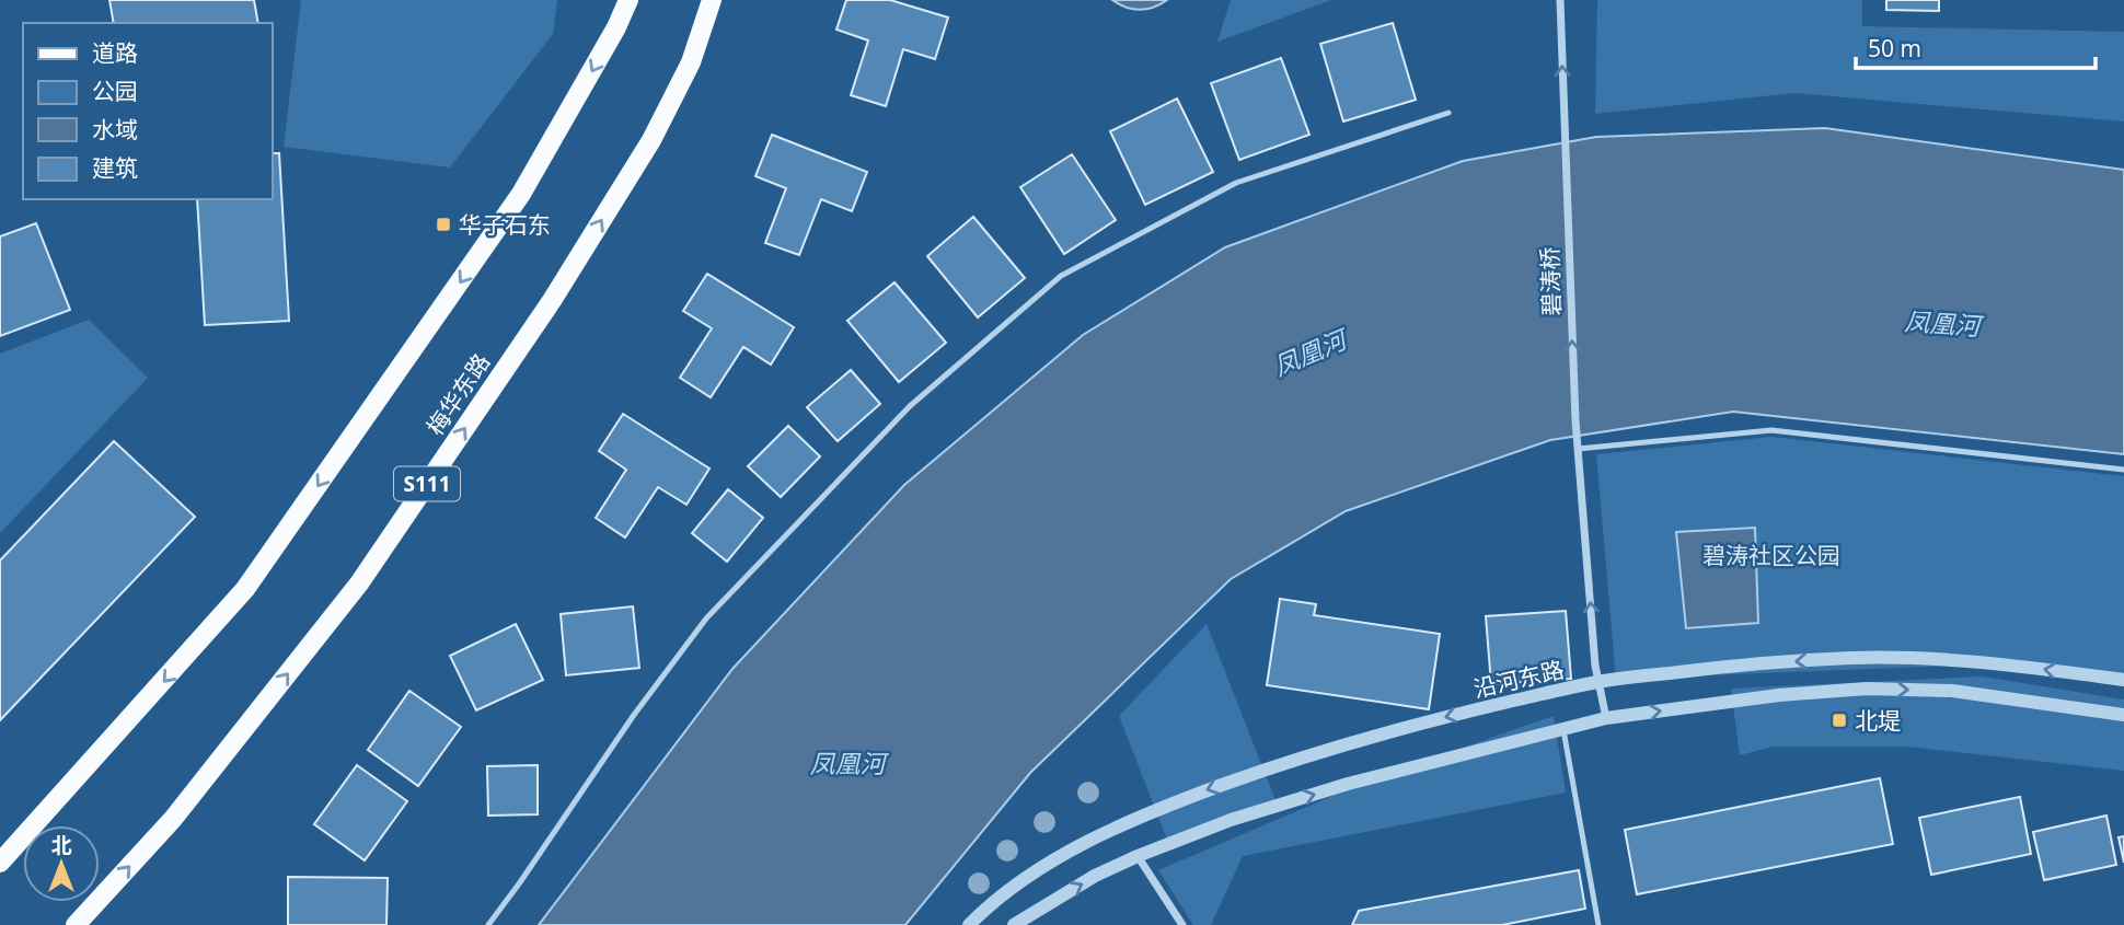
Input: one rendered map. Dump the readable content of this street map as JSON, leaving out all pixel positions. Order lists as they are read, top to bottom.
{
  "streets": {
    "main road": ["梅华东路", "S111"],
    "street": ["碧涛桥", "沿河东路"]
  },
  "crossings": [
    ["碧涛桥", "沿河东路"]
  ],
  "one_way": ["碧涛桥"],
  "water": ["凤凰河"],
  "parks": ["碧涛社区公园"],
  "places": {
    "transit": ["华子石东", "北堤"]
  },
  "legend": [
    "道路",
    "公园",
    "水域",
    "建筑"
  ],
  "scale_bar": "50 m",
  "north": "top"
}
